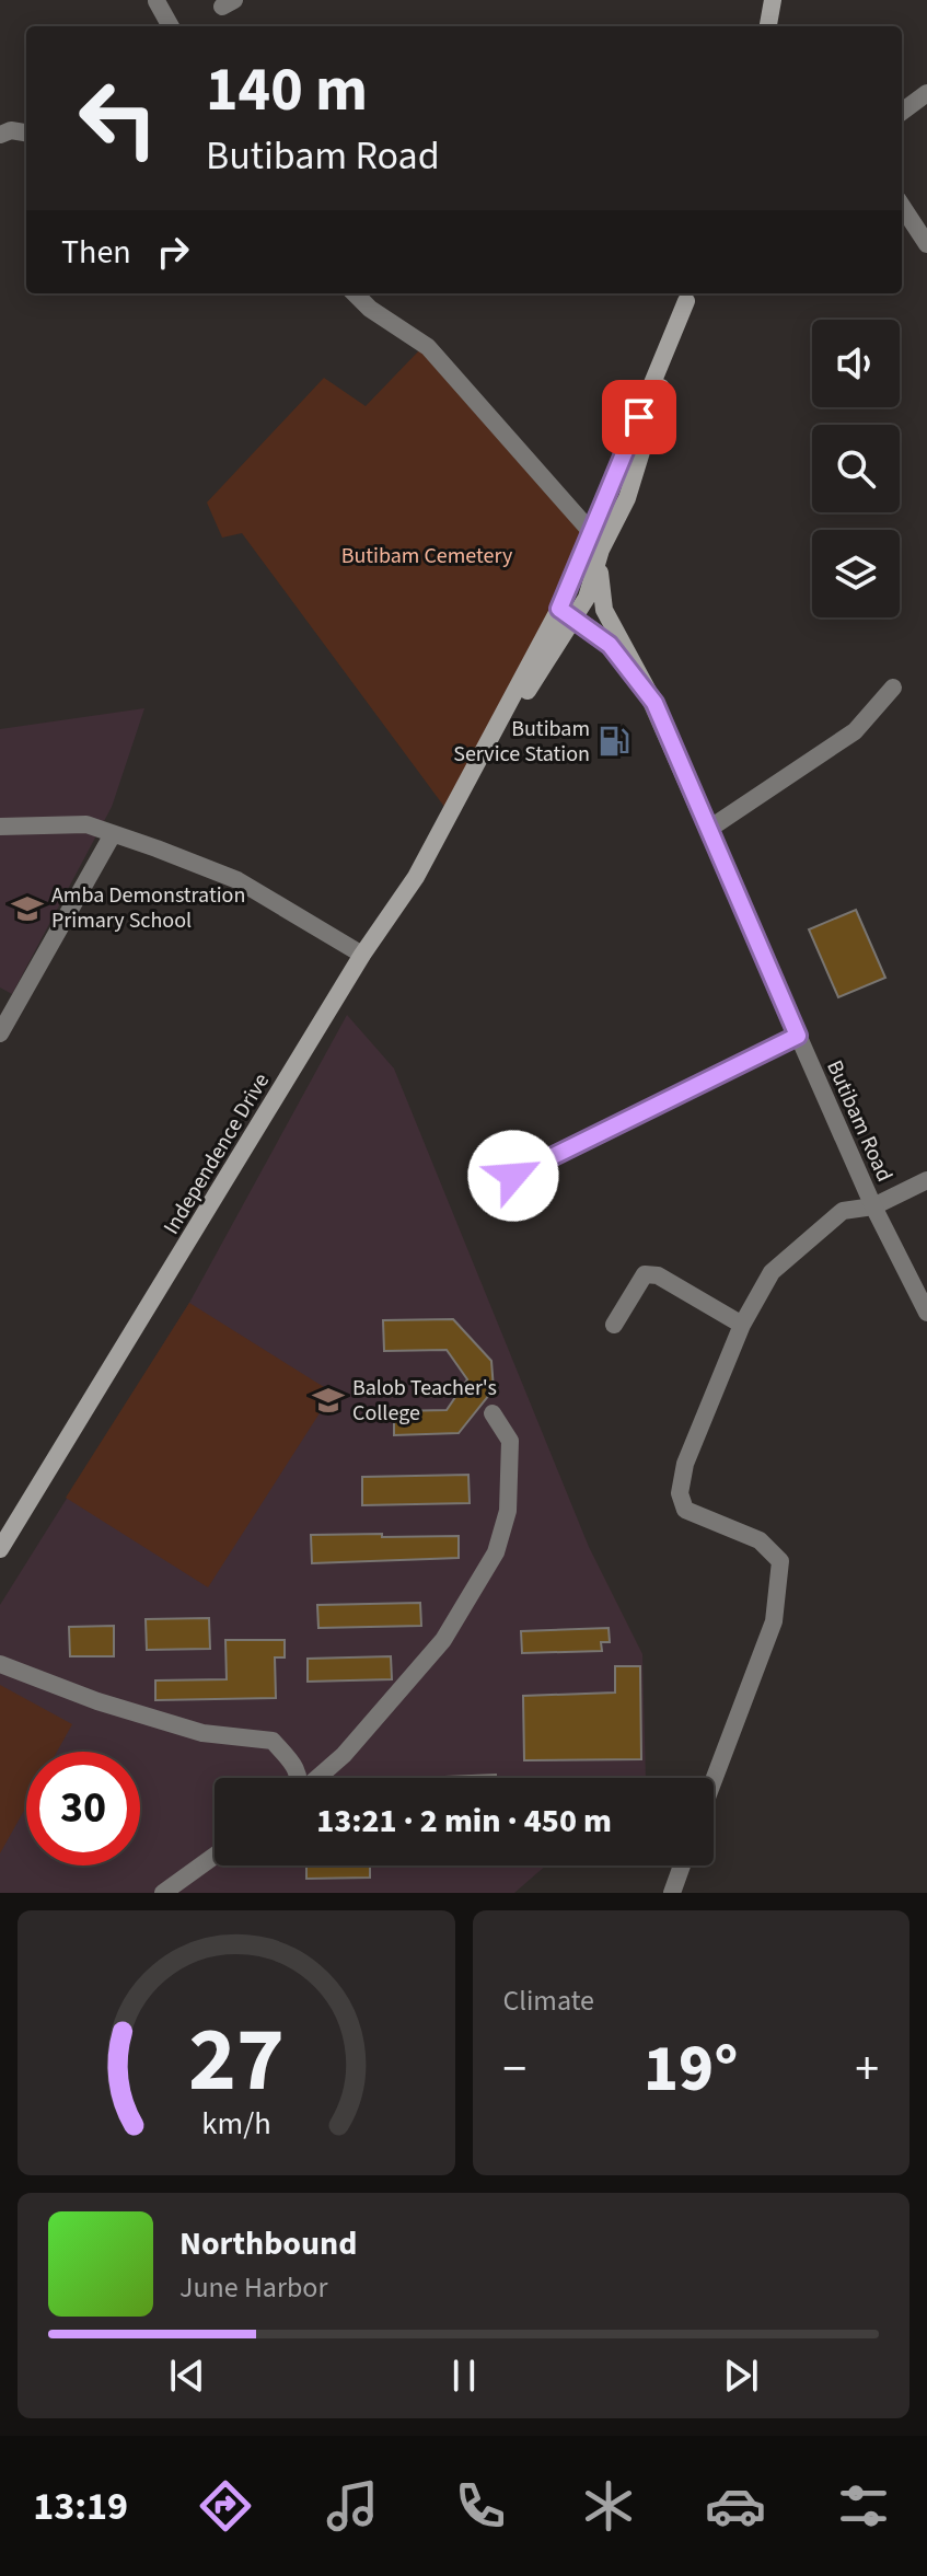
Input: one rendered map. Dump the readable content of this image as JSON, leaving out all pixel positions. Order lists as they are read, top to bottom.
{
  "streets": {
    "main road": ["Independence Drive"],
    "street": ["Butibam Road"]
  },
  "crossings": [
    ["Butibam Road", "Independence Drive"]
  ],
  "parks": ["Butibam Cemetery"],
  "places": {
    "fuel station": ["Butibam Service Station"],
    "school or university": ["Amba Demonstration Primary School", "Balob Teacher's College"]
  },
  "page": {
    "turn": ["140 m", "Butibam Road"],
    "then": "Then",
    "limit": "30",
    "trip": "13:21 · 2 min · 450 m",
    "tile": "Climate",
    "heat": ["−", "19°", "+"],
    "song": ["Northbound", "June Harbor"],
    "tabs": "13:19",
    "gauge": ["27", "km/h"]
  }
}
